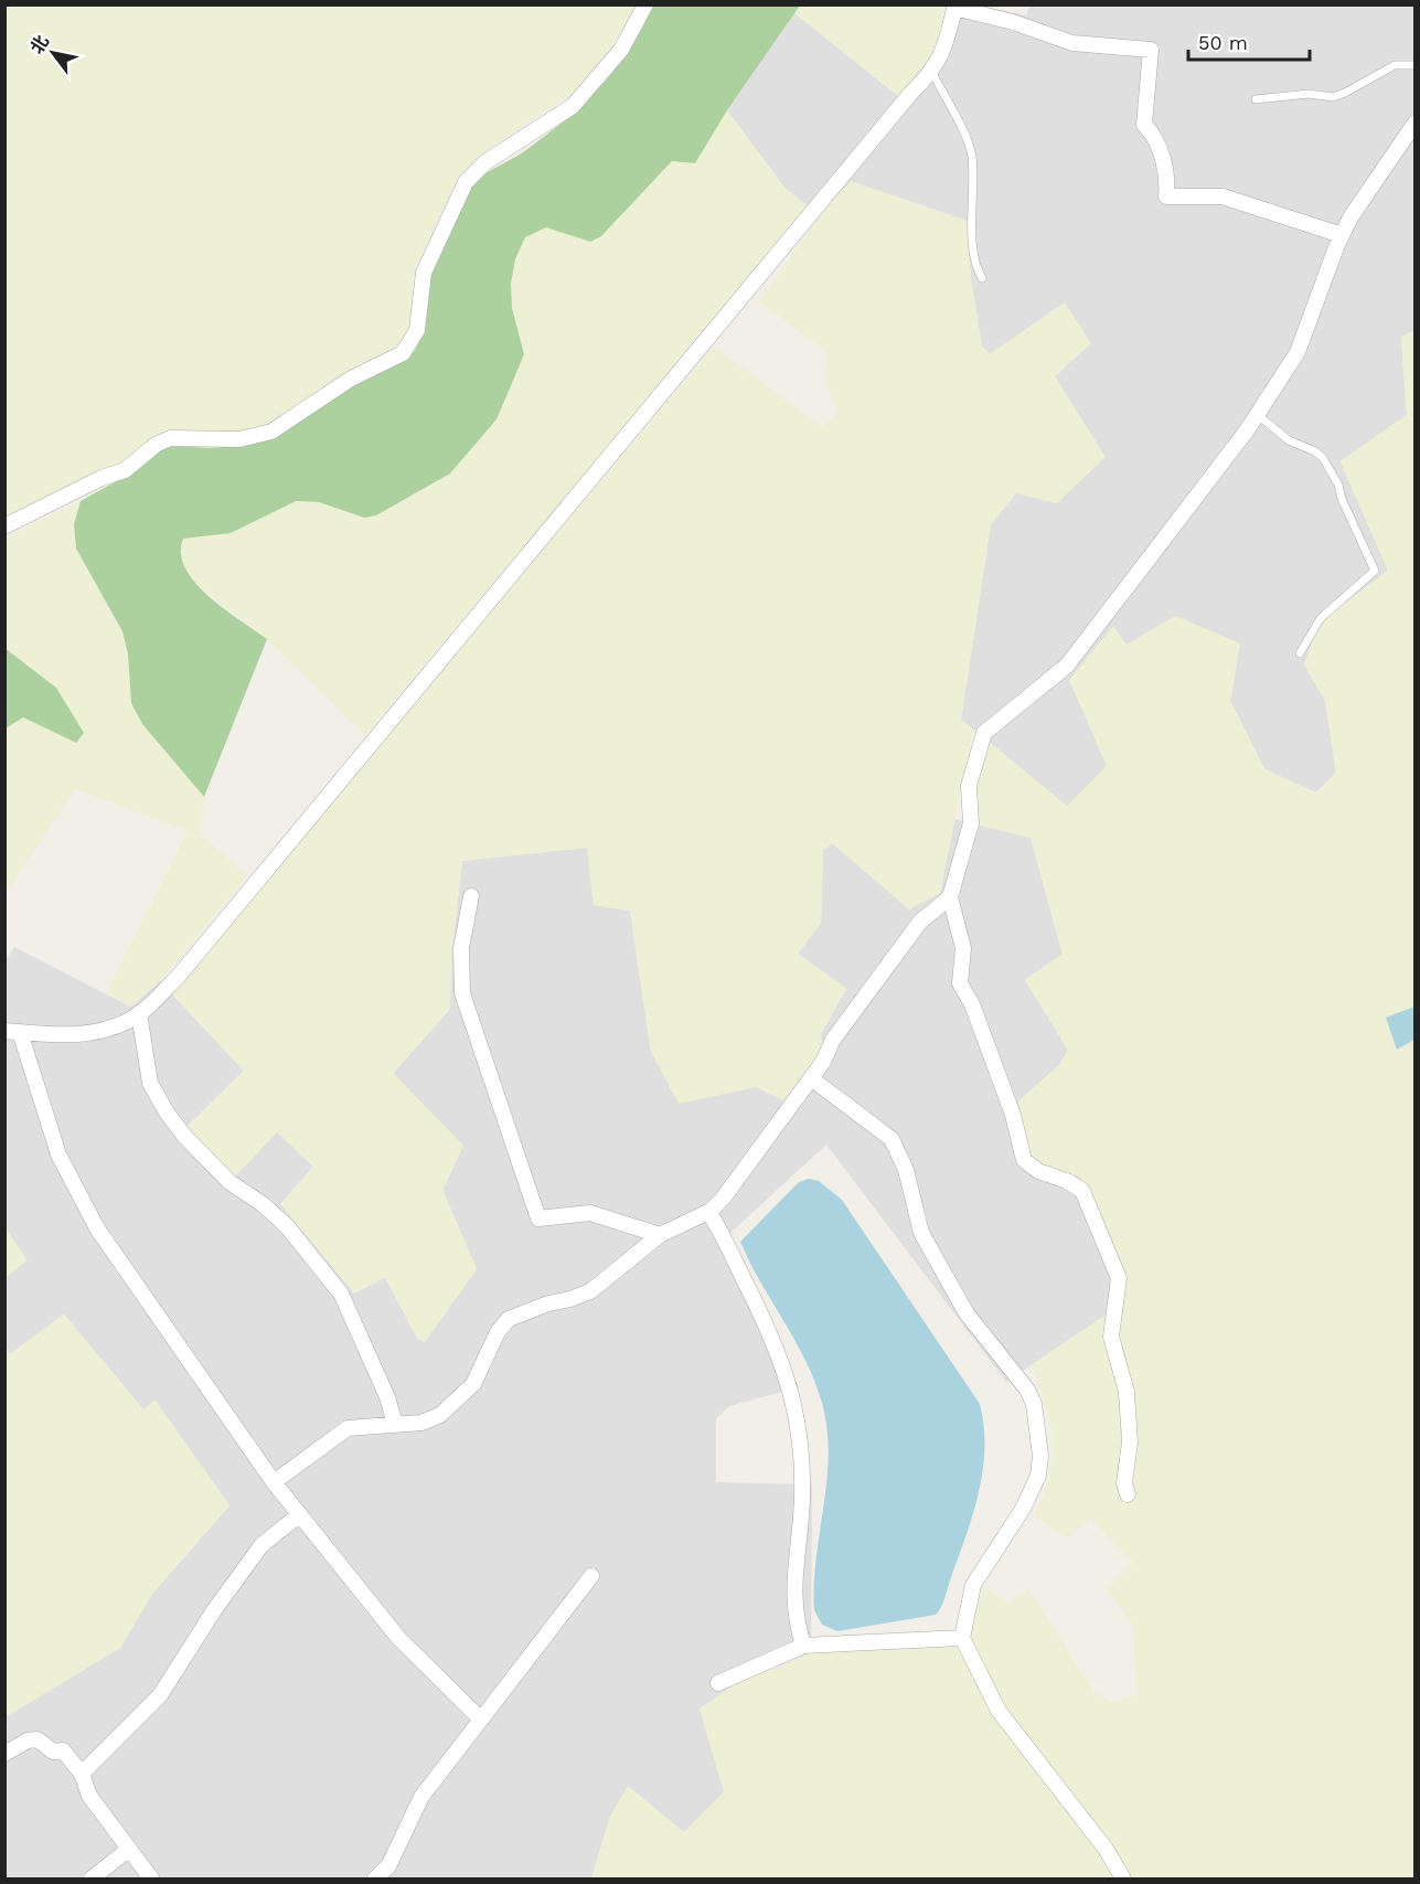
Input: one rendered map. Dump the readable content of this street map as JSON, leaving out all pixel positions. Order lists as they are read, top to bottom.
{
  "scale_bar": "50 m",
  "north": "top left"
}
